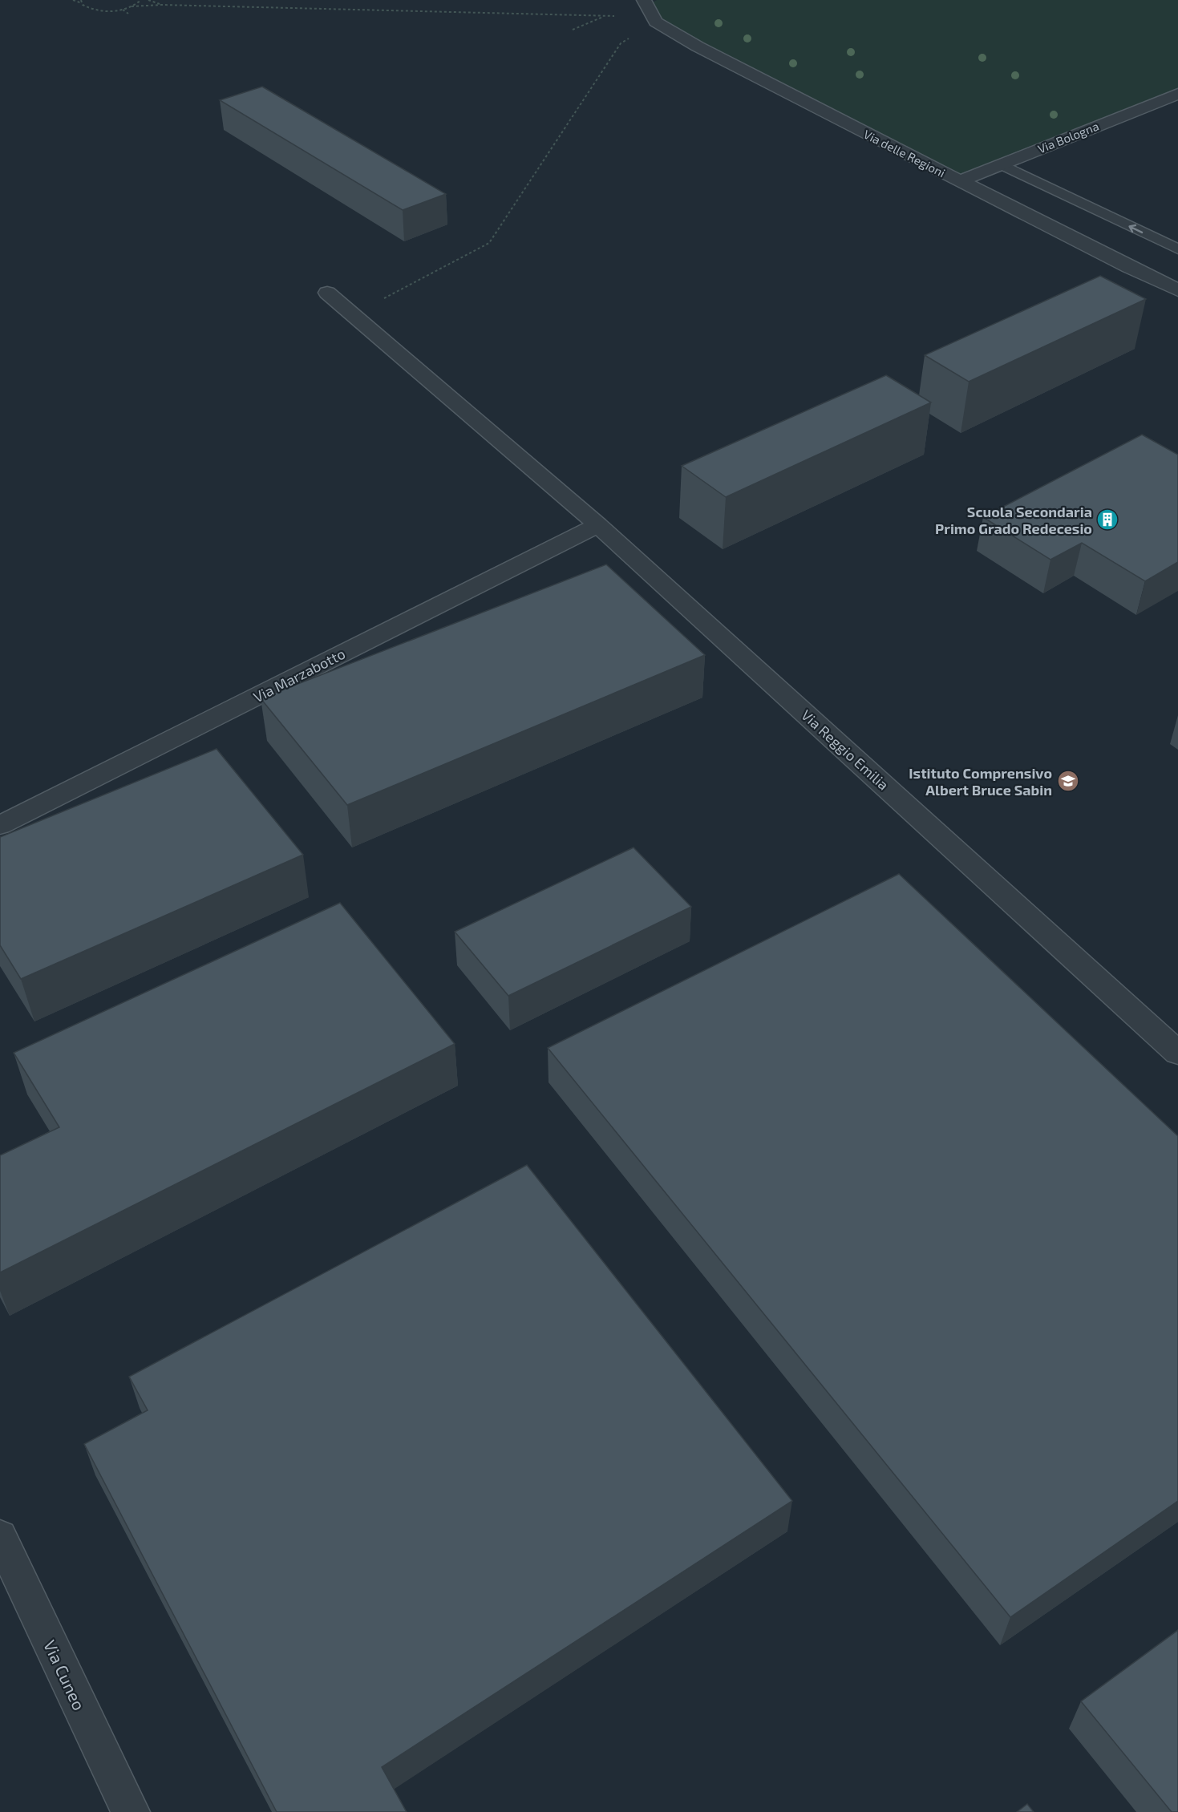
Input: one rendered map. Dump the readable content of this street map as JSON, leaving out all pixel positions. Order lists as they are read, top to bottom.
{
  "streets": {
    "street": [
      "Via Bologna",
      "Via delle Regioni",
      "Via Marzabotto",
      "Via Reggio Emilia",
      "Via Cuneo"
    ]
  },
  "crossings": [
    ["Via Bologna", "Via delle Regioni"],
    ["Via Marzabotto", "Via Reggio Emilia"]
  ],
  "places": {
    "building": ["Scuola Secondaria Primo Grado Redecesio"],
    "school or university": ["Istituto Comprensivo Albert Bruce Sabin"]
  }
}
